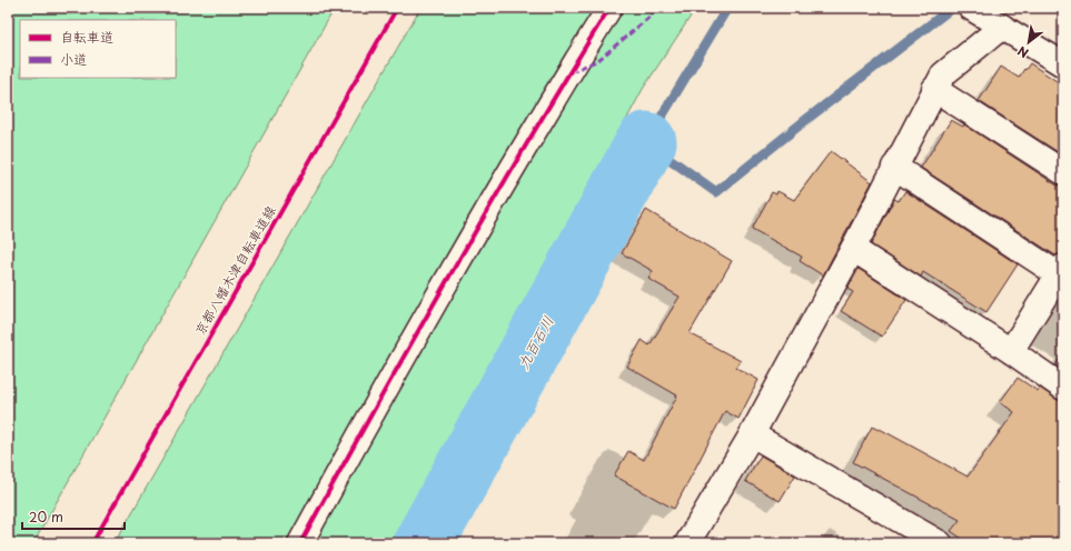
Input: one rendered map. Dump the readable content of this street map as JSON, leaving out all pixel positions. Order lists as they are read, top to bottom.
{
  "streets": {
    "cycle path": ["京都八幡木津自転車道線"]
  },
  "water": ["九百石川"],
  "legend": ["自転車道", "小道"],
  "scale_bar": "20 m",
  "north": "bottom left"
}
